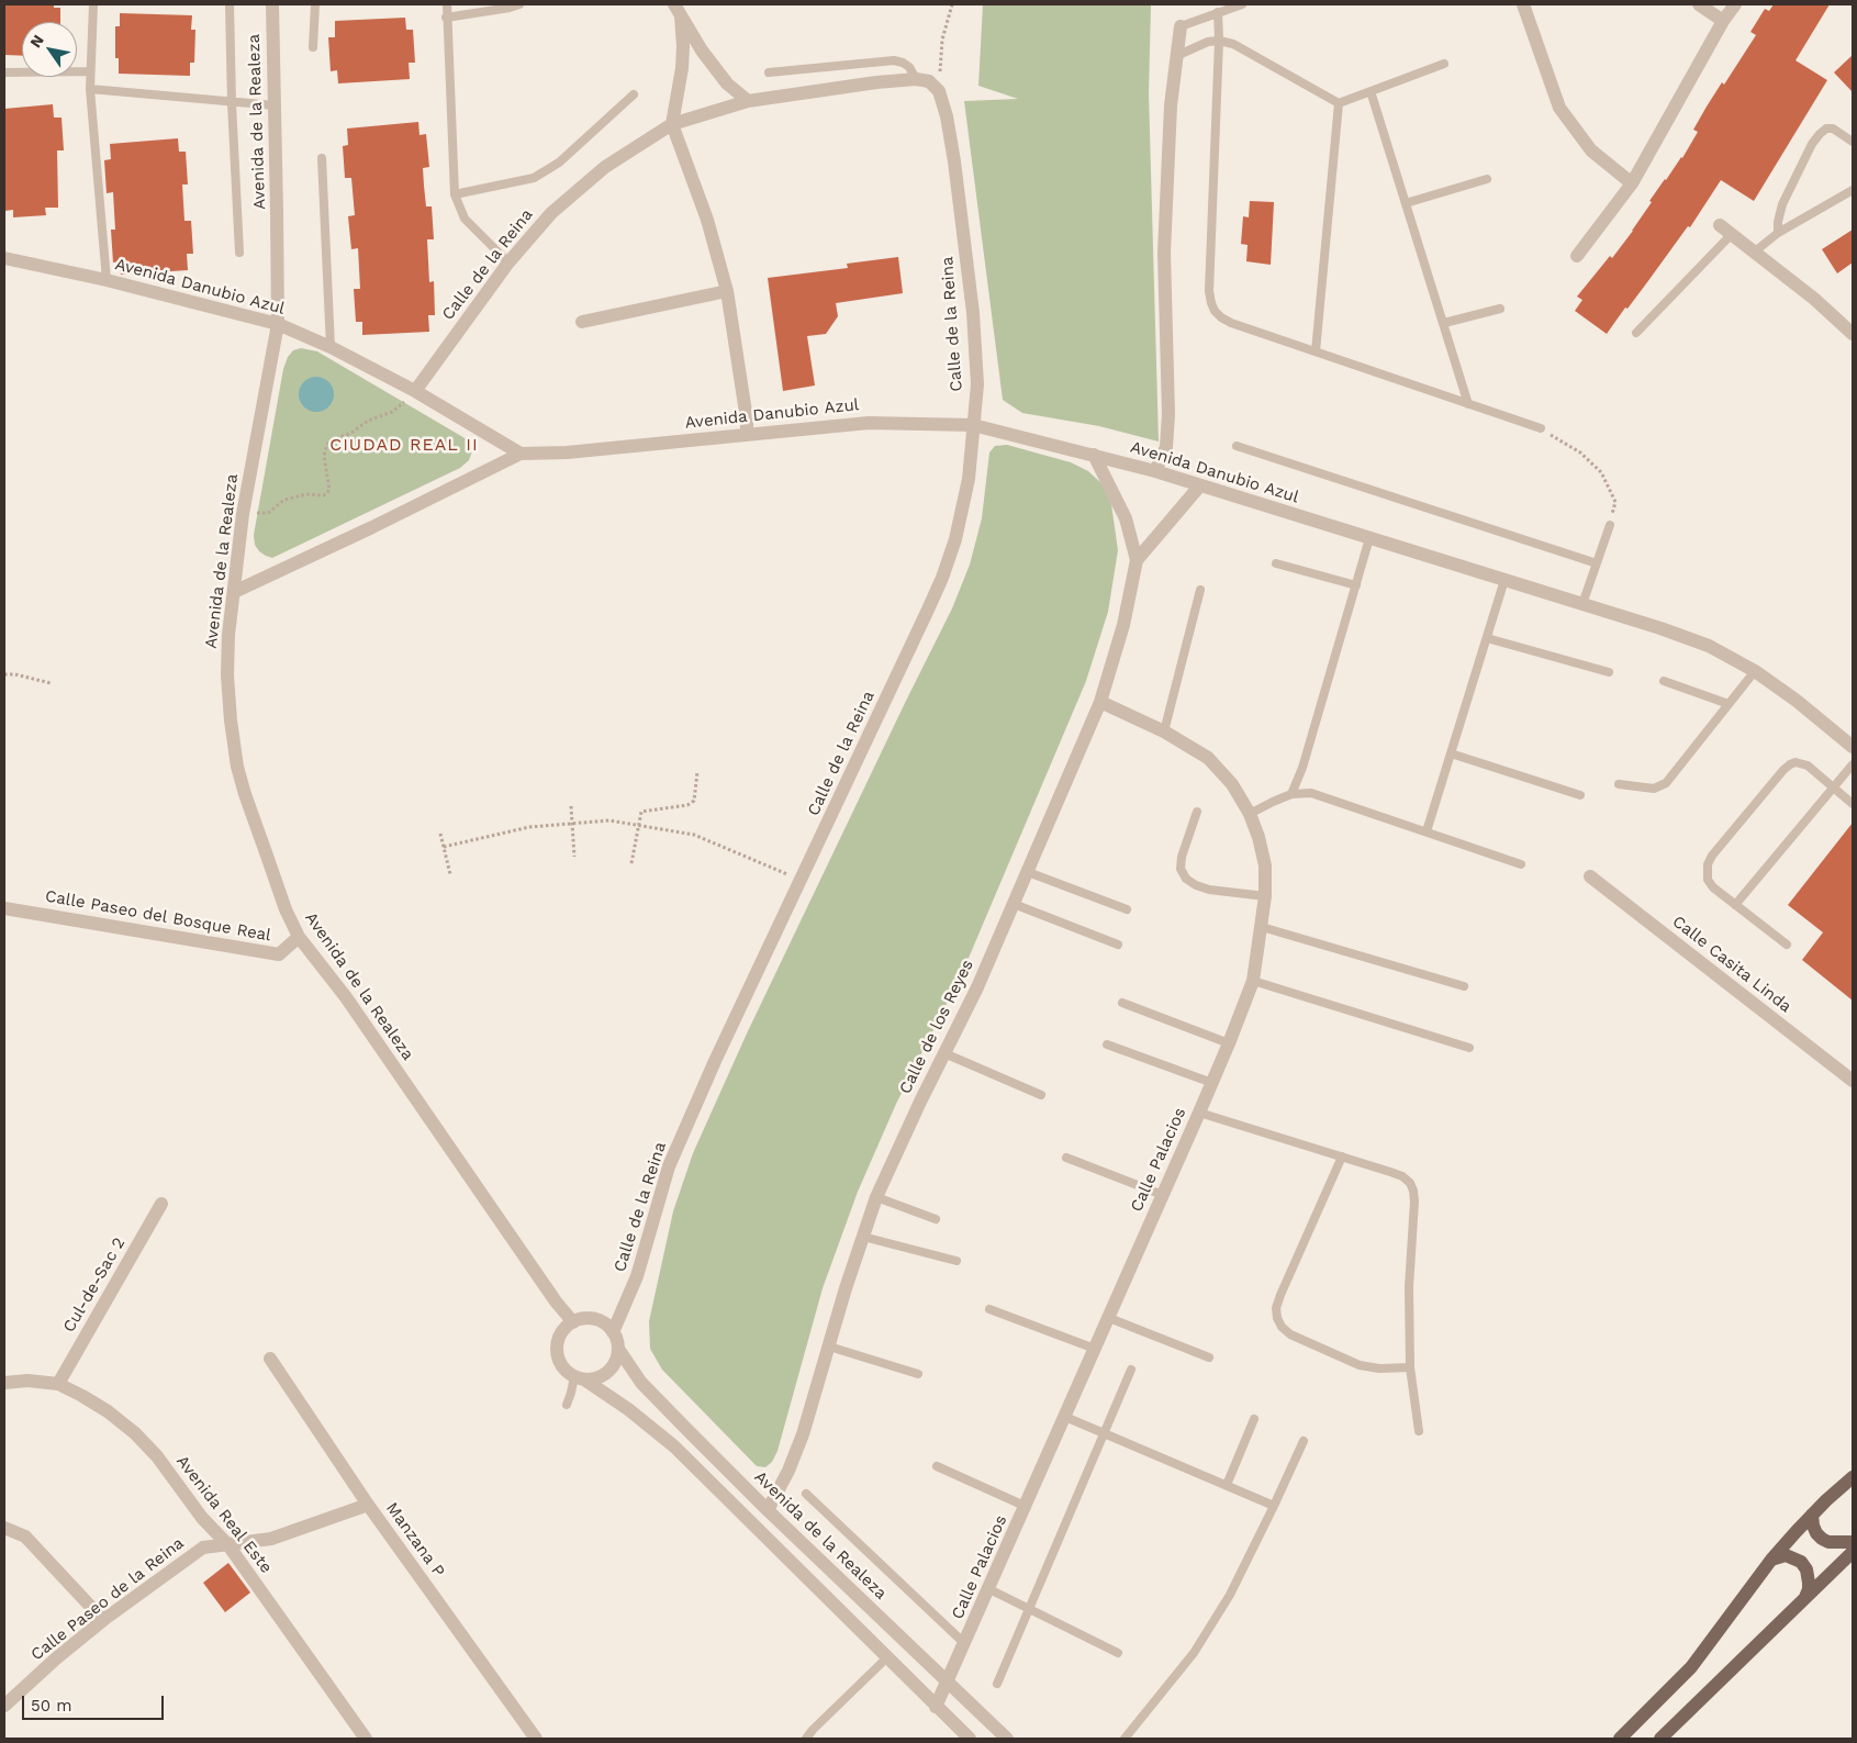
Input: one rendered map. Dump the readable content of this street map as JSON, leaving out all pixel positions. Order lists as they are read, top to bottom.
{
  "streets": {
    "street": [
      "Avenida de la Realeza",
      "Calle de la Reina",
      "Avenida Danubio Azul",
      "Calle Paseo del Bosque Real",
      "Calle Casita Linda",
      "Calle de los Reyes",
      "Calle Palacios",
      "Cul-de-Sac 2",
      "Avenida Real Este",
      "Manzana P",
      "Calle Paseo de la Reina"
    ]
  },
  "crossings": [
    ["Avenida de la Realeza", "Calle de la Reina"],
    ["Avenida de la Realeza", "Avenida Danubio Azul"],
    ["Avenida de la Realeza", "Calle Paseo del Bosque Real"],
    ["Avenida de la Realeza", "Calle de los Reyes"],
    ["Avenida de la Realeza", "Calle Palacios"],
    ["Calle de la Reina", "Avenida Danubio Azul"],
    ["Avenida Danubio Azul", "Calle de los Reyes"],
    ["Calle de los Reyes", "Calle Palacios"],
    ["Cul-de-Sac 2", "Avenida Real Este"],
    ["Avenida Real Este", "Calle Paseo de la Reina"],
    ["Manzana P", "Calle Paseo de la Reina"]
  ],
  "districts": ["CIUDAD REAL II"],
  "scale_bar": "50 m",
  "north": "top left"
}
